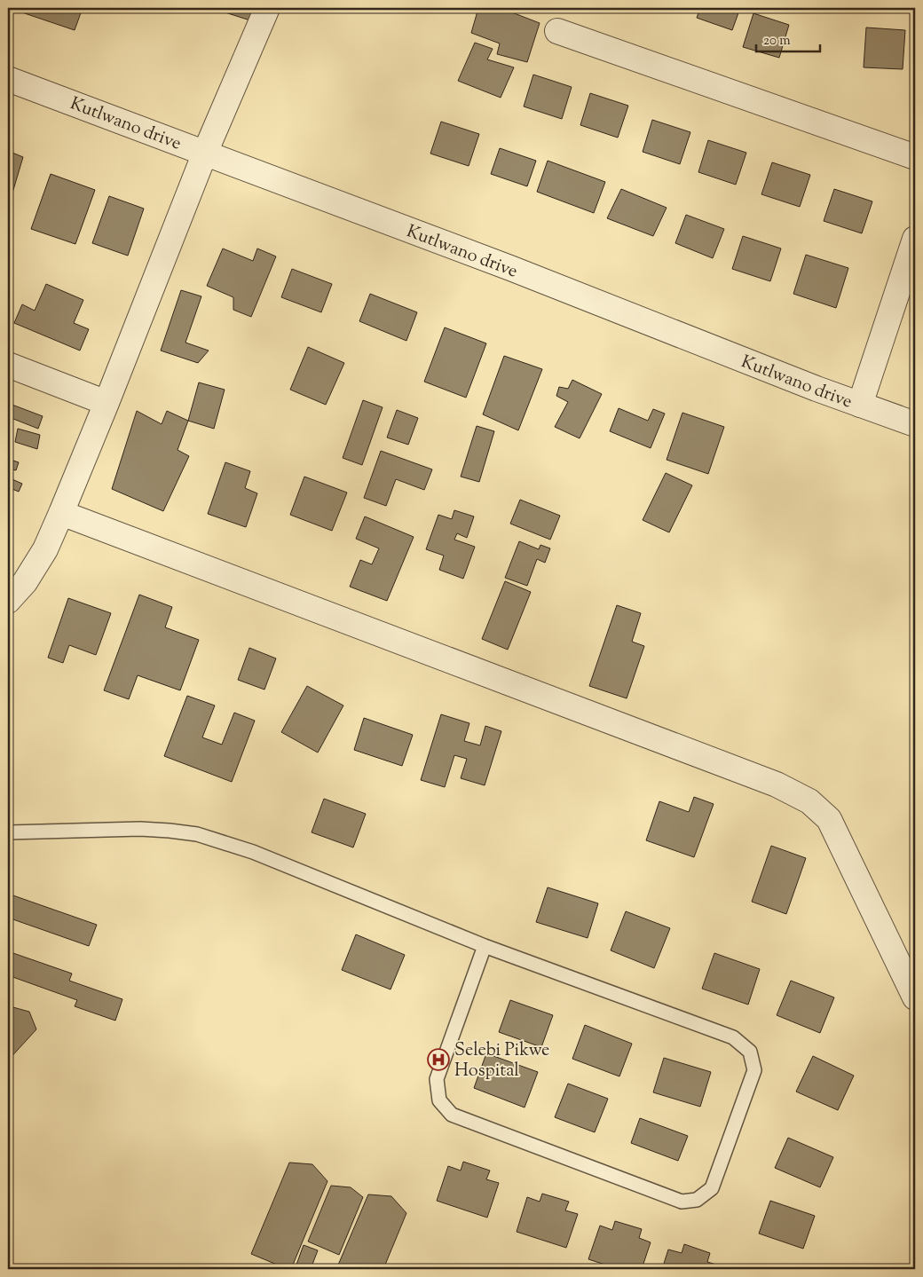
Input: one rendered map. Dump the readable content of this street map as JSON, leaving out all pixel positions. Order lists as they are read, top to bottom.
{
  "streets": {
    "street": ["Kutlwano drive"]
  },
  "places": {
    "hospital": ["Selebi Pikwe Hospital"]
  },
  "scale_bar": "20 m"
}
